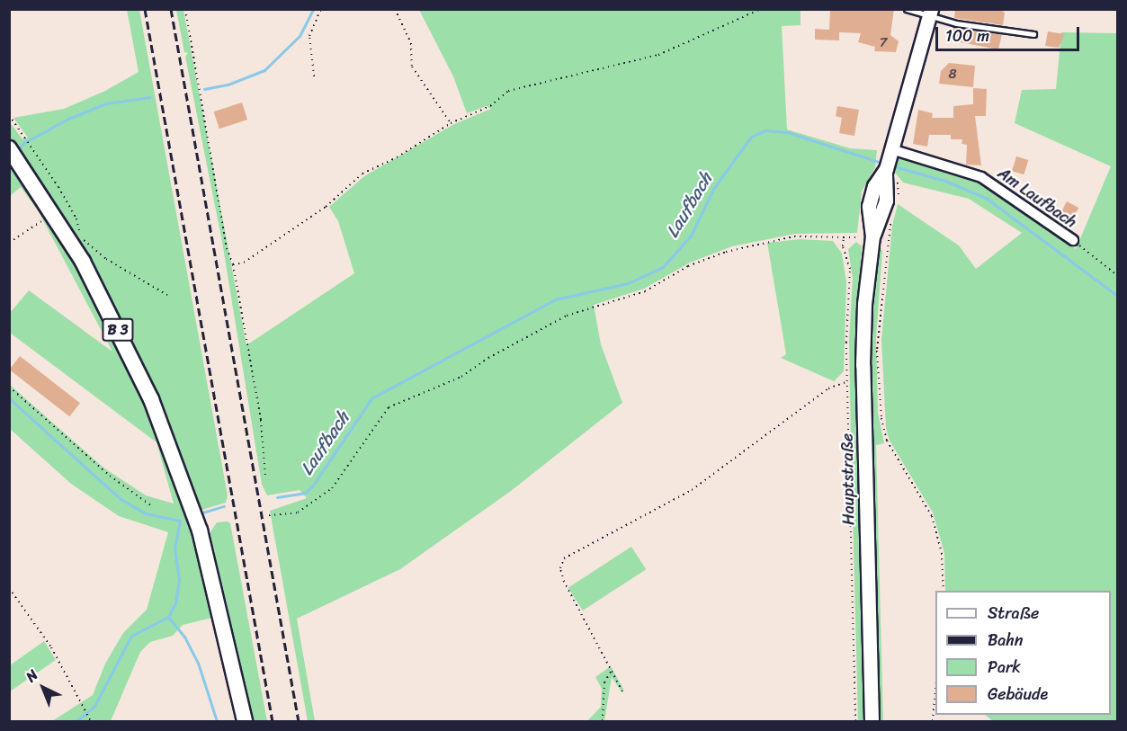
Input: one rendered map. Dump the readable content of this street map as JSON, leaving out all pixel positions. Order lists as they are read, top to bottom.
{
  "streets": {
    "main road": ["B 3"],
    "street": ["Am Laufbach", "Hauptstraße"]
  },
  "crossings": [
    ["Am Laufbach", "Hauptstraße"]
  ],
  "water": ["Laufbach"],
  "house_numbers": ["7", "8"],
  "legend": [
    "Straße",
    "Bahn",
    "Park",
    "Gebäude"
  ],
  "scale_bar": "100 m",
  "north": "top left"
}
